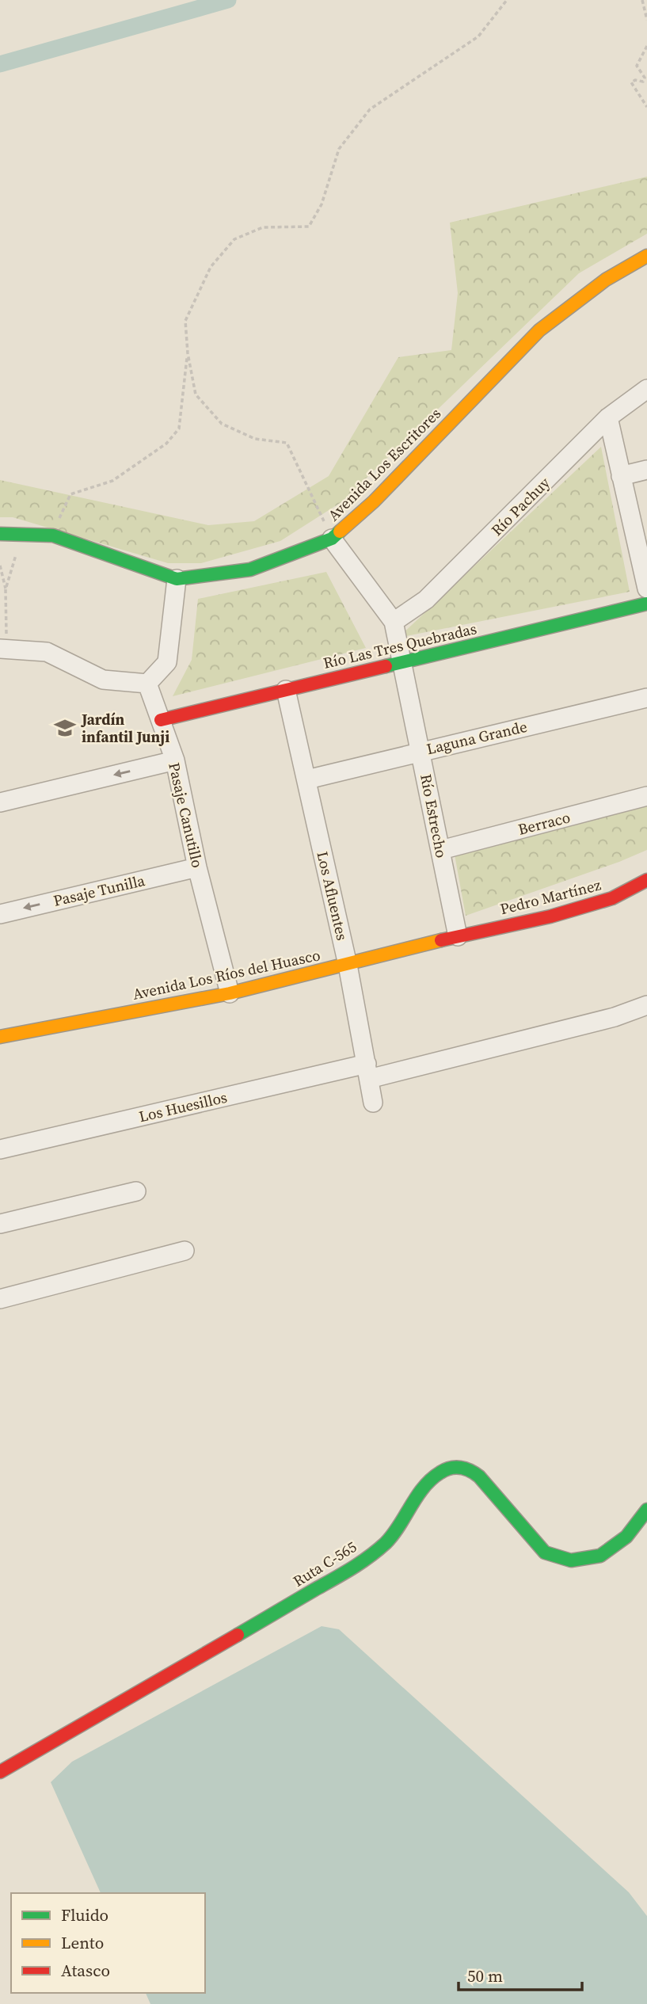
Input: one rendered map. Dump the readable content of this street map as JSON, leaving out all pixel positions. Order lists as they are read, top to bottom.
{
  "streets": {
    "street": [
      "Avenida Los Escritores",
      "Río Pachuy",
      "Río Las Tres Quebradas",
      "Laguna Grande",
      "Pasaje Canutillo",
      "Río Estrecho",
      "Berraco",
      "Pasaje Tunilla",
      "Los Afluentes",
      "Pedro Martínez",
      "Avenida Los Ríos del Huasco",
      "Los Huesillos",
      "Ruta C-565"
    ]
  },
  "crossings": [
    ["Río Las Tres Quebradas", "Pasaje Canutillo"],
    ["Río Las Tres Quebradas", "Río Estrecho"],
    ["Río Las Tres Quebradas", "Los Afluentes"],
    ["Laguna Grande", "Río Estrecho"],
    ["Laguna Grande", "Los Afluentes"],
    ["Pasaje Canutillo", "Pasaje Tunilla"],
    ["Pasaje Canutillo", "Avenida Los Ríos del Huasco"],
    ["Río Estrecho", "Berraco"],
    ["Río Estrecho", "Pedro Martínez"],
    ["Río Estrecho", "Avenida Los Ríos del Huasco"],
    ["Los Afluentes", "Avenida Los Ríos del Huasco"],
    ["Los Afluentes", "Los Huesillos"],
    ["Pedro Martínez", "Avenida Los Ríos del Huasco"]
  ],
  "places": {
    "school or university": ["Jardín infantil Junji"]
  },
  "legend": ["Fluido", "Lento", "Atasco"],
  "scale_bar": "50 m"
}
